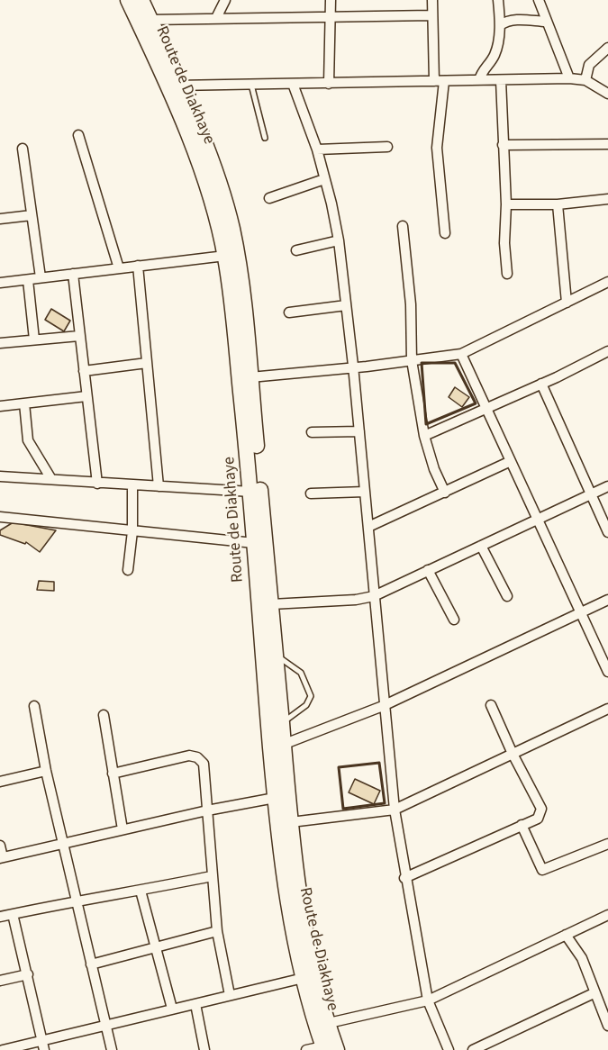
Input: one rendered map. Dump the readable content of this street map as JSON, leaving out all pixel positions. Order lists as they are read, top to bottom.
{
  "streets": {
    "main road": ["Route de Diakhaye"]
  }
}
